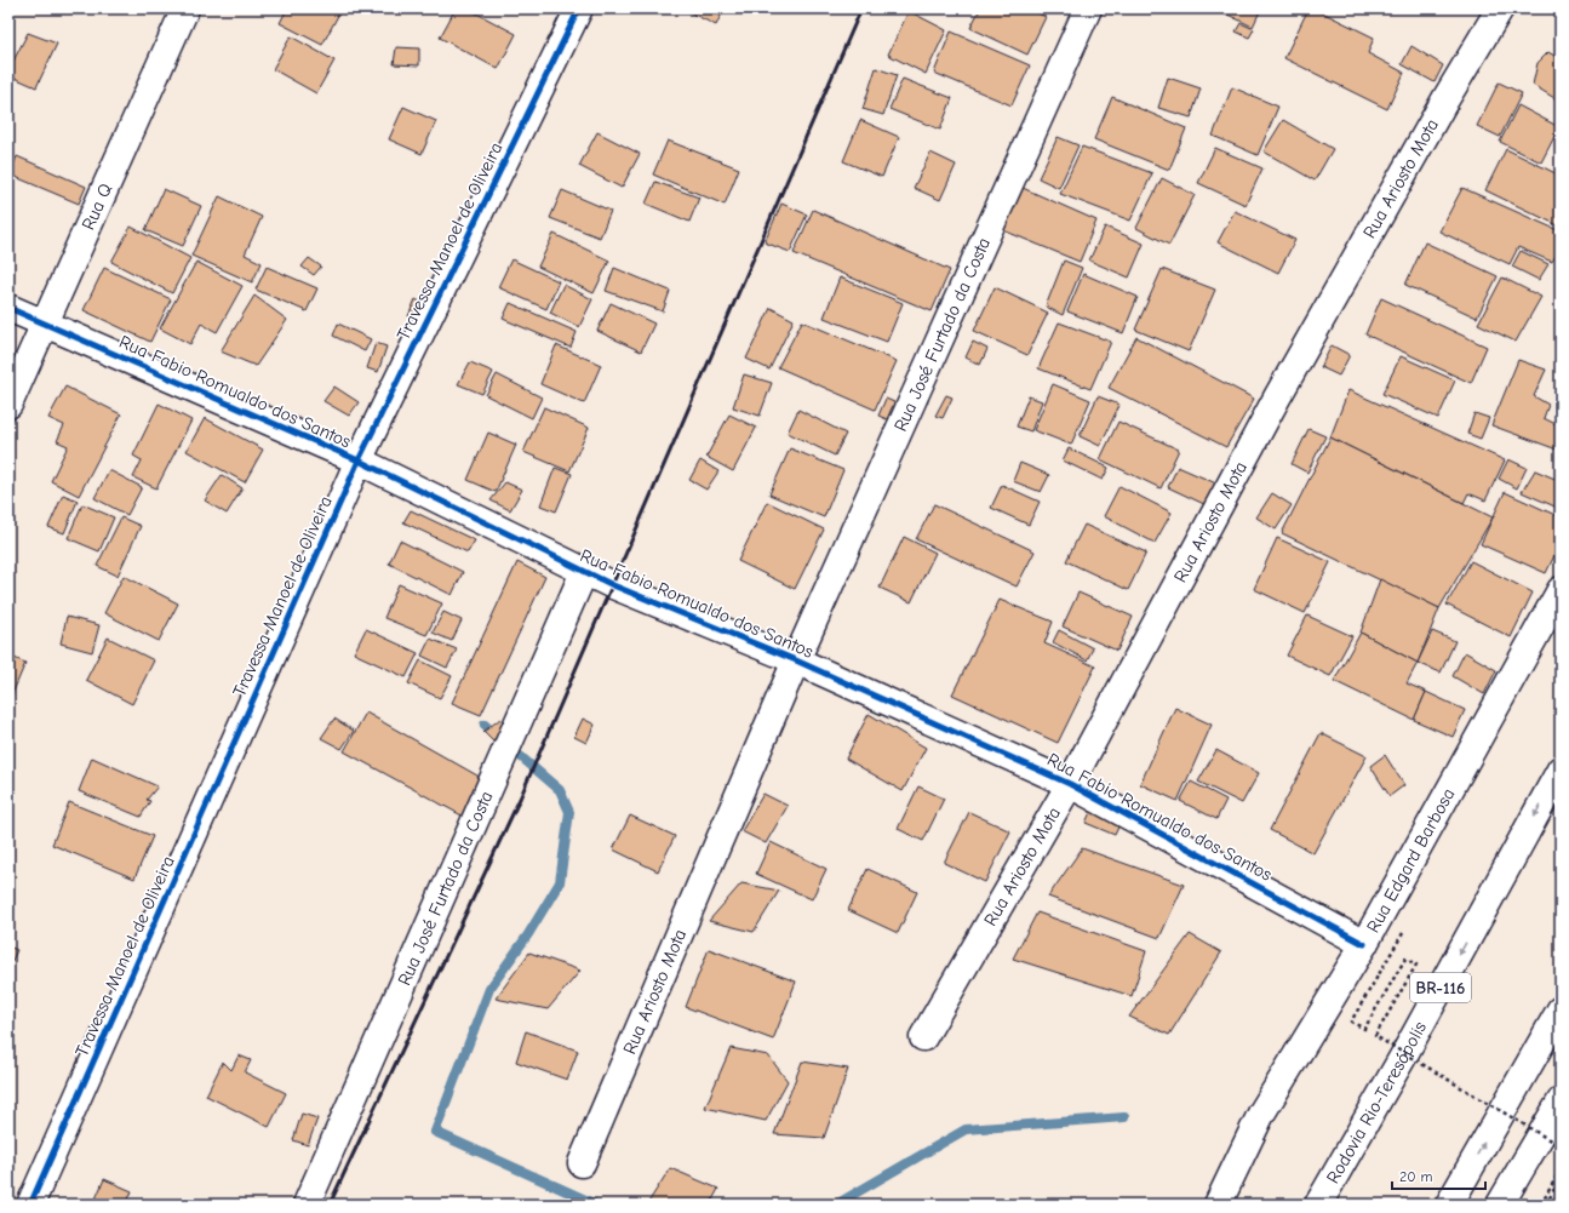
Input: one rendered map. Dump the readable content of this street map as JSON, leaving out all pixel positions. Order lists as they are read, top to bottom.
{
  "streets": {
    "main road": [
      "Rua Ariosto Mota",
      "Rua Q",
      "Travessa Manoel de Oliveira",
      "Rua José Furtado da Costa",
      "Rua Fabio Romualdo dos Santos",
      "Rua Edgard Barbosa",
      "BR-116",
      "Rodovia Rio-Teresópolis"
    ]
  },
  "crossings": [
    ["Rua Ariosto Mota", "Rua José Furtado da Costa"],
    ["Rua Ariosto Mota", "Rua Fabio Romualdo dos Santos"],
    ["Rua Q", "Rua Fabio Romualdo dos Santos"],
    ["Travessa Manoel de Oliveira", "Rua Fabio Romualdo dos Santos"],
    ["Rua José Furtado da Costa", "Rua Fabio Romualdo dos Santos"],
    ["Rua Fabio Romualdo dos Santos", "Rua Edgard Barbosa"]
  ],
  "scale_bar": "20 m"
}
